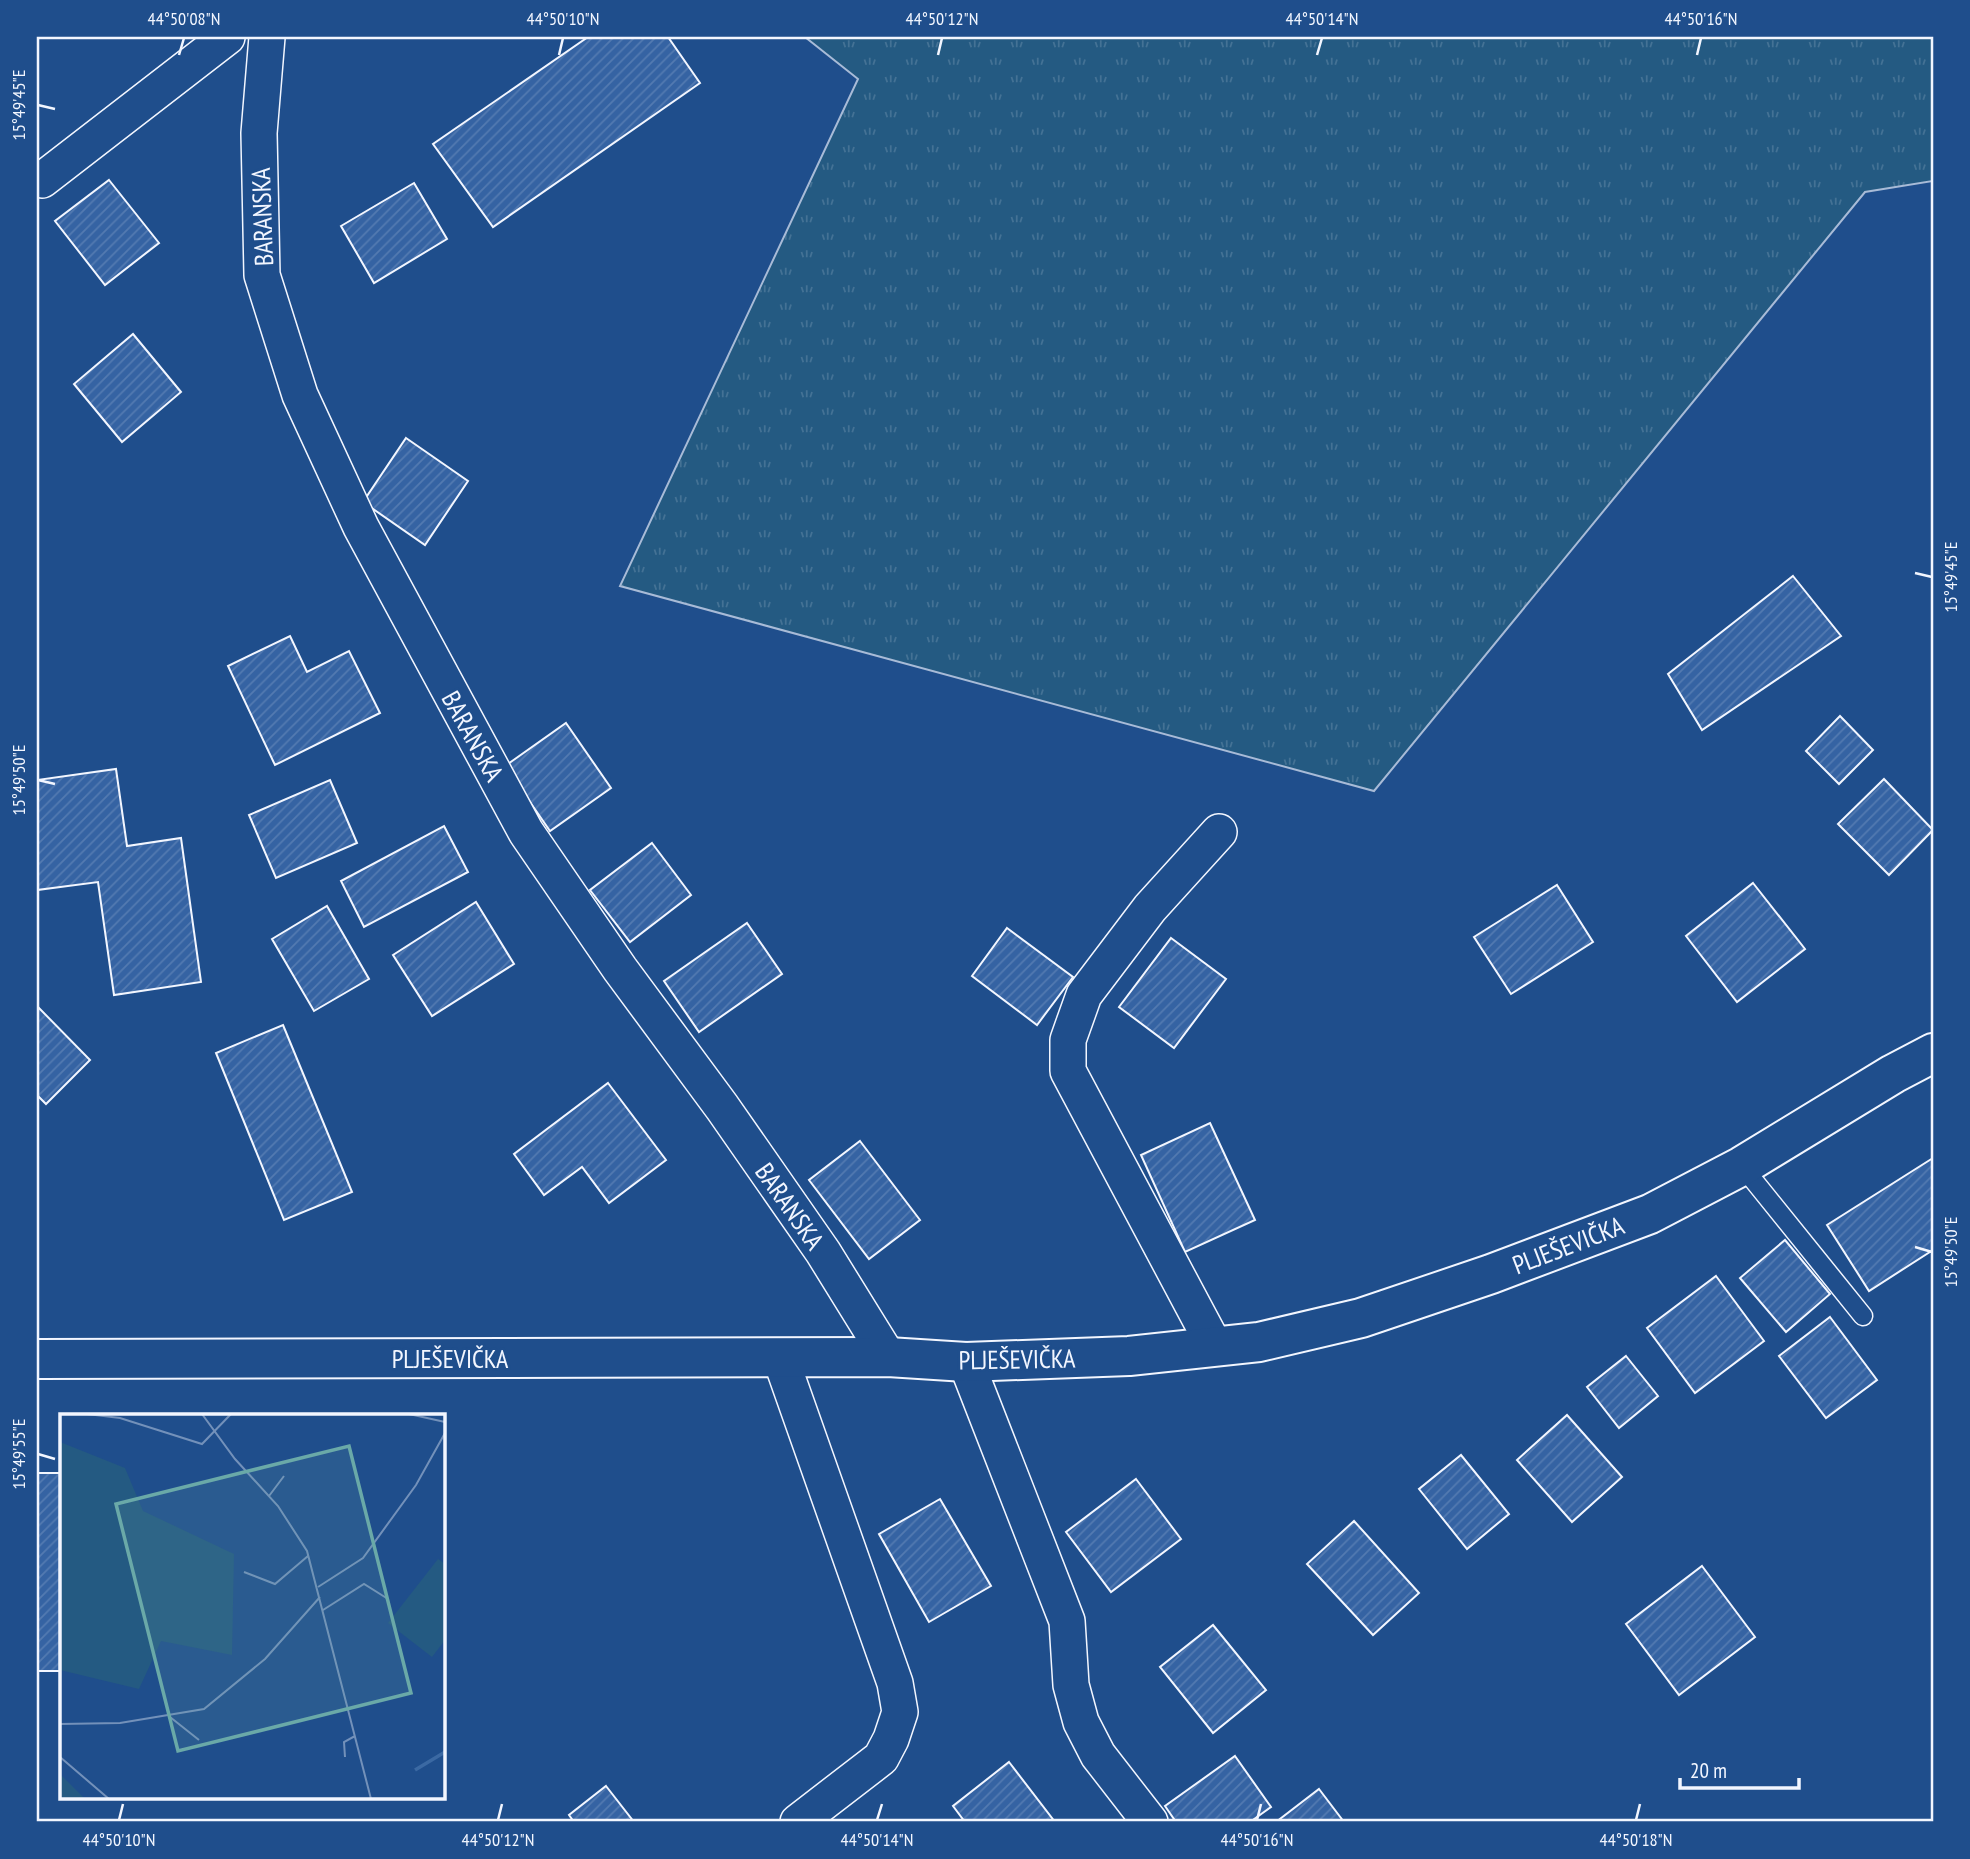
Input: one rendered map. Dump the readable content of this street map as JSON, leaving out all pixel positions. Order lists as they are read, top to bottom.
{
  "streets": {
    "main road": ["PLJEŠEVIČKA"],
    "street": ["BARANSKA"]
  },
  "crossings": [
    ["BARANSKA", "PLJEŠEVIČKA"]
  ],
  "scale_bar": "20 m",
  "coordinates": [
    "44°50'08\"N",
    "44°50'10\"N",
    "44°50'12\"N",
    "44°50'14\"N",
    "44°50'16\"N",
    "15°49'45\"E",
    "15°49'50\"E",
    "15°49'55\"E",
    "44°50'18\"N"
  ]
}
